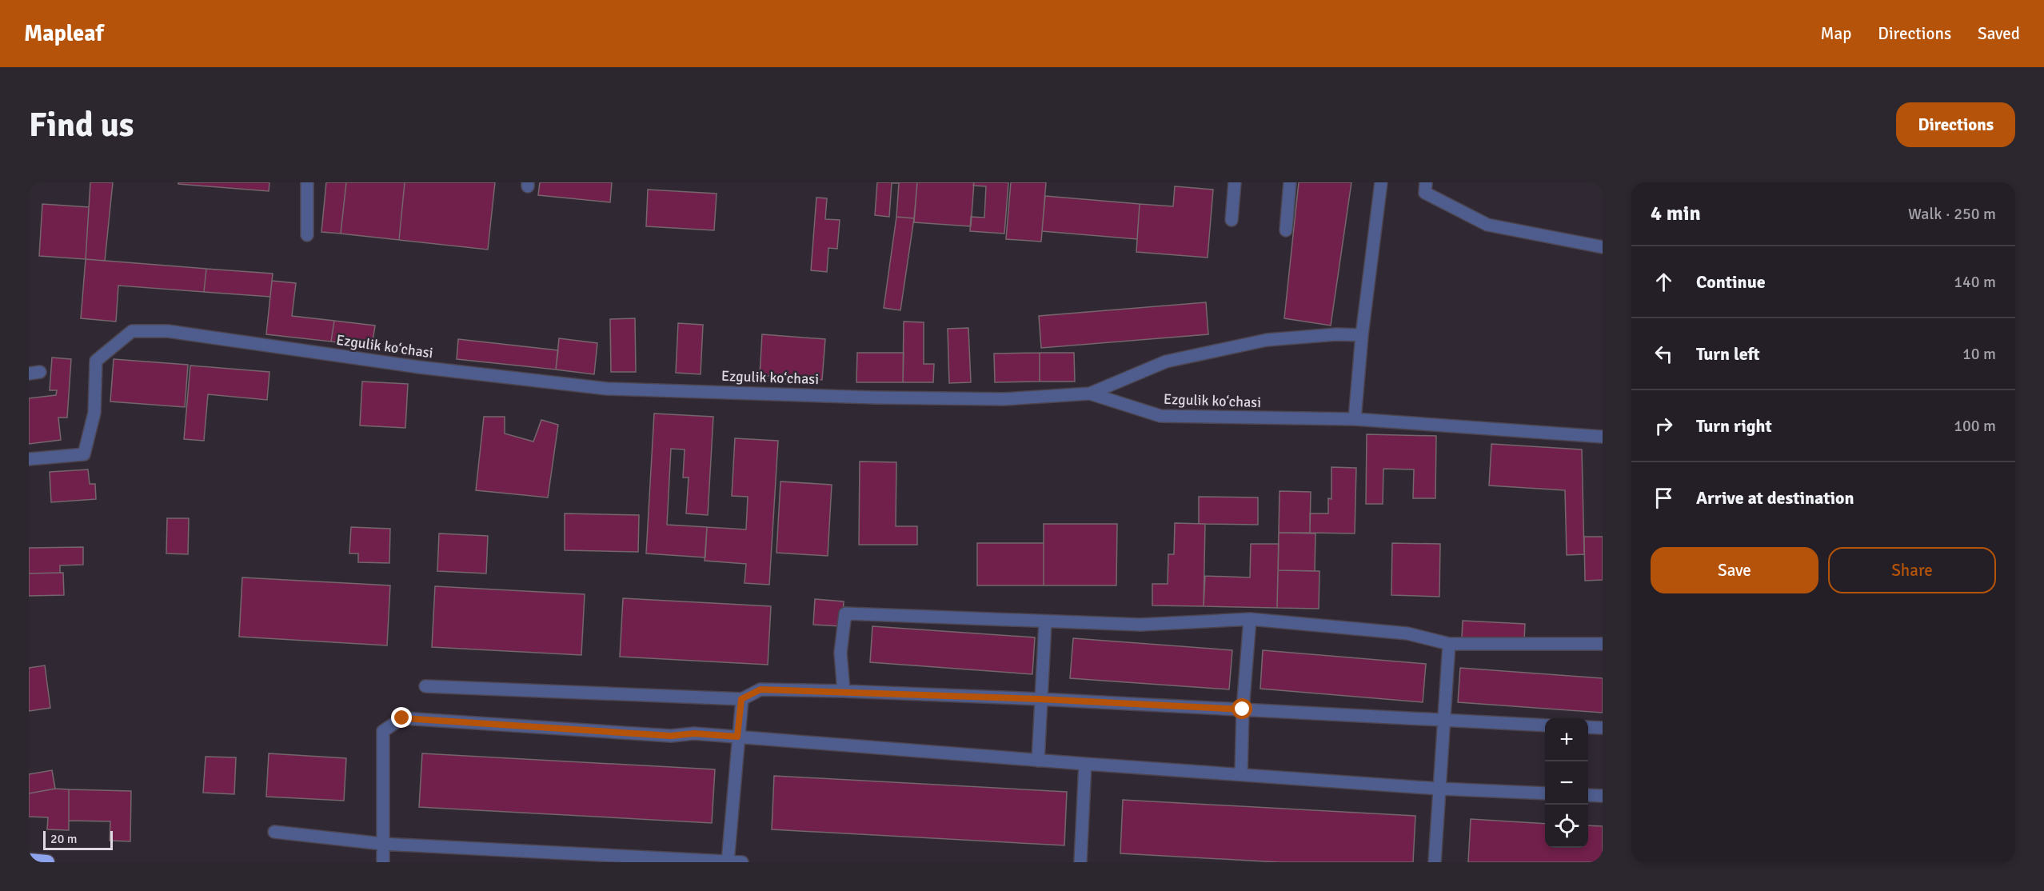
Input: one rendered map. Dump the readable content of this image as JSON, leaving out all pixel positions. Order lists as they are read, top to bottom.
{
  "streets": {
    "street": ["Ezgulik koʻchasi"]
  },
  "scale_bar": "20 m",
  "page": {
    "header": "Mapleaf",
    "nav": ["Map", "Directions", "Saved"],
    "buttons": [
      "Directions",
      ["Save", "Share"]
    ],
    "title": "Find us",
    "heading": ["4 min", "Walk · 250 m"],
    "list": [
      ["Continue", "140 m"],
      ["Turn left", "10 m"],
      ["Turn right", "100 m"],
      "Arrive at destination"
    ],
    "map_buttons": ["+", "−"],
    "scale": "20 m"
  }
}
